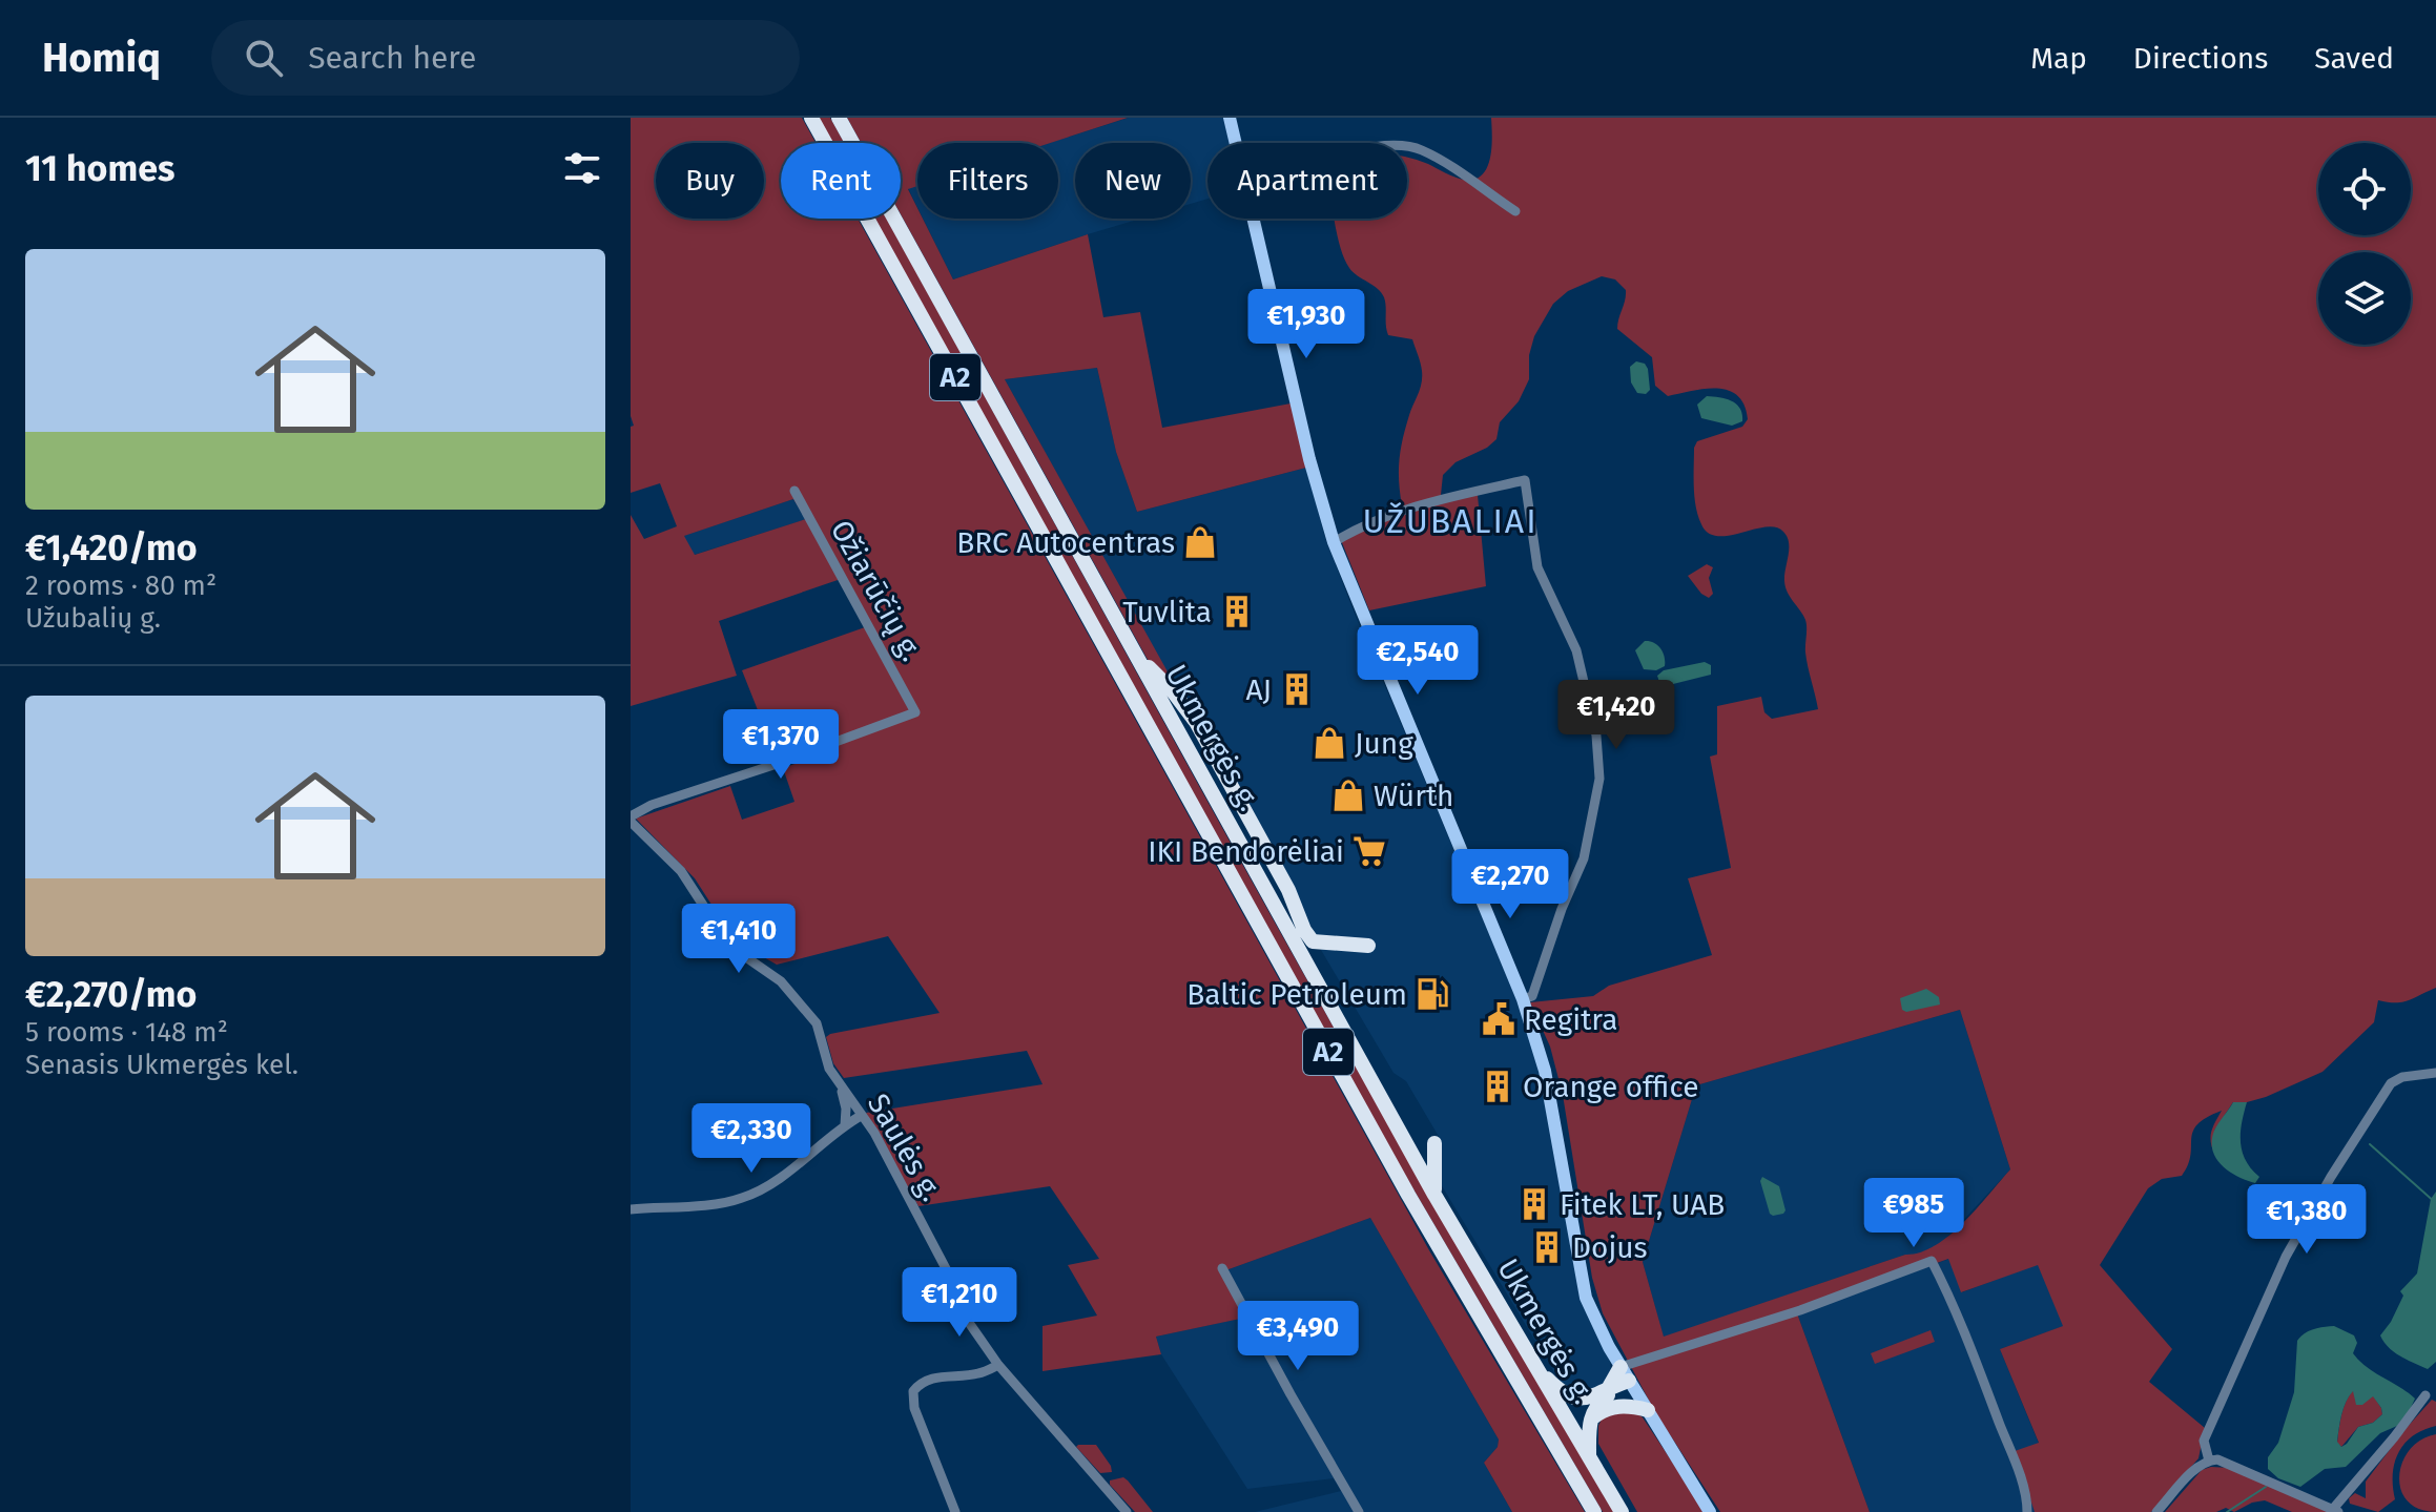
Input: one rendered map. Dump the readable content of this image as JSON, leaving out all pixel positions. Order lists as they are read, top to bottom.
{
  "streets": {
    "highway": ["A2", "Ukmergės g."],
    "street": ["Ožiarūčių g.", "Saulės g."]
  },
  "crossings": [
    ["Ožiarūčių g.", "Saulės g."]
  ],
  "districts": ["UŽUBALIAI"],
  "places": {
    "shop": ["BRC Autocentras", "Jung", "Würth"],
    "building": [
      "Tuvlita",
      "AJ",
      "Orange office",
      "Fitek LT, UAB",
      "Dojus"
    ],
    "supermarket": ["IKI Bendorėliai"],
    "fuel station": ["Baltic Petroleum"],
    "public building": ["Regitra"]
  },
  "page": {
    "header": "Homiq",
    "search": "Search here",
    "nav": ["Map", "Directions", "Saved"],
    "heading": "11 homes",
    "chip": [
      "Buy",
      "Rent",
      "Filters",
      "New",
      "Apartment"
    ],
    "list": [
      {
        "name": "€1,420/mo",
        "note": "2 rooms · 80 m² · Užubalių g."
      },
      {
        "name": "€2,270/mo",
        "note": "5 rooms · 148 m² · Senasis Ukmergės kel."
      }
    ],
    "price": [
      "€1,930",
      "€2,540",
      "€1,420",
      "€1,370",
      "€2,270",
      "€1,410",
      "€2,330",
      "€985",
      "€1,380",
      "€1,210",
      "€3,490"
    ]
  }
}
